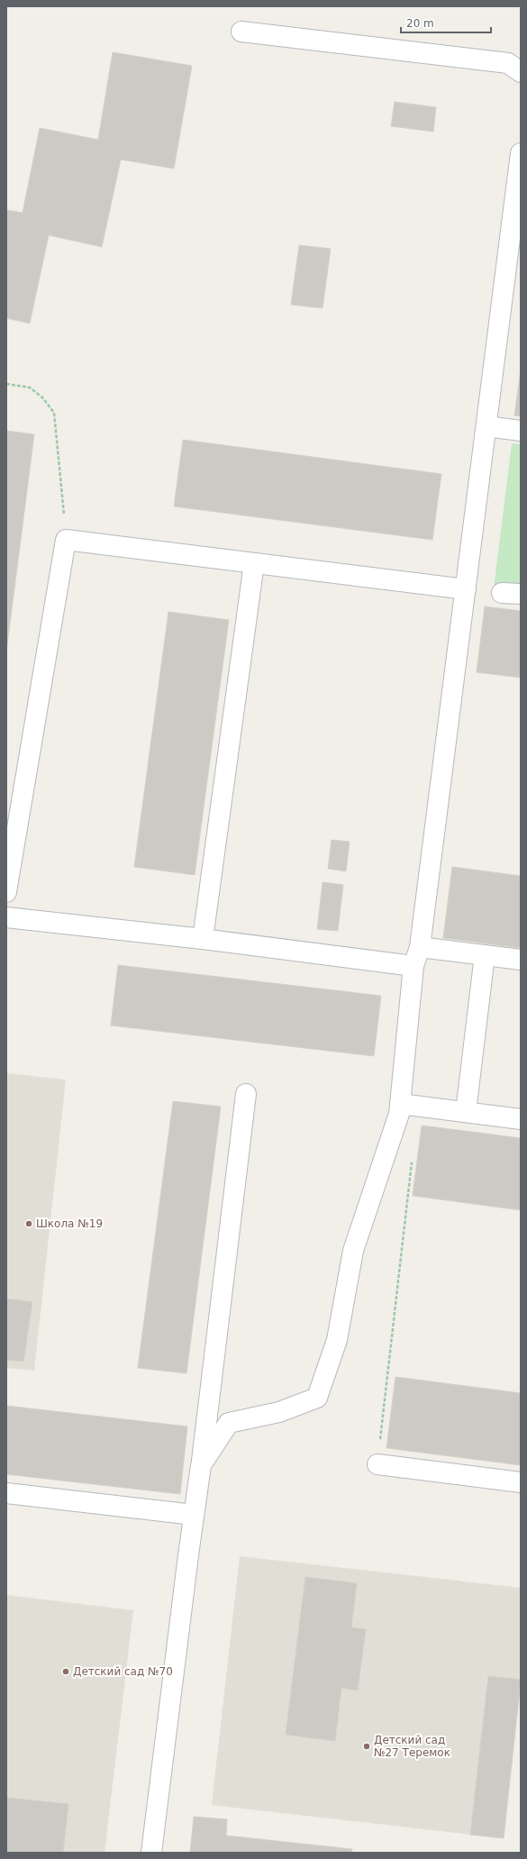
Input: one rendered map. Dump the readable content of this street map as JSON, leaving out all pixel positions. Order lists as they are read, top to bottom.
{
  "places": ["Школа №19", "Детский сад №70", "Детский сад №27 Теремок"],
  "scale_bar": "20 m"
}
